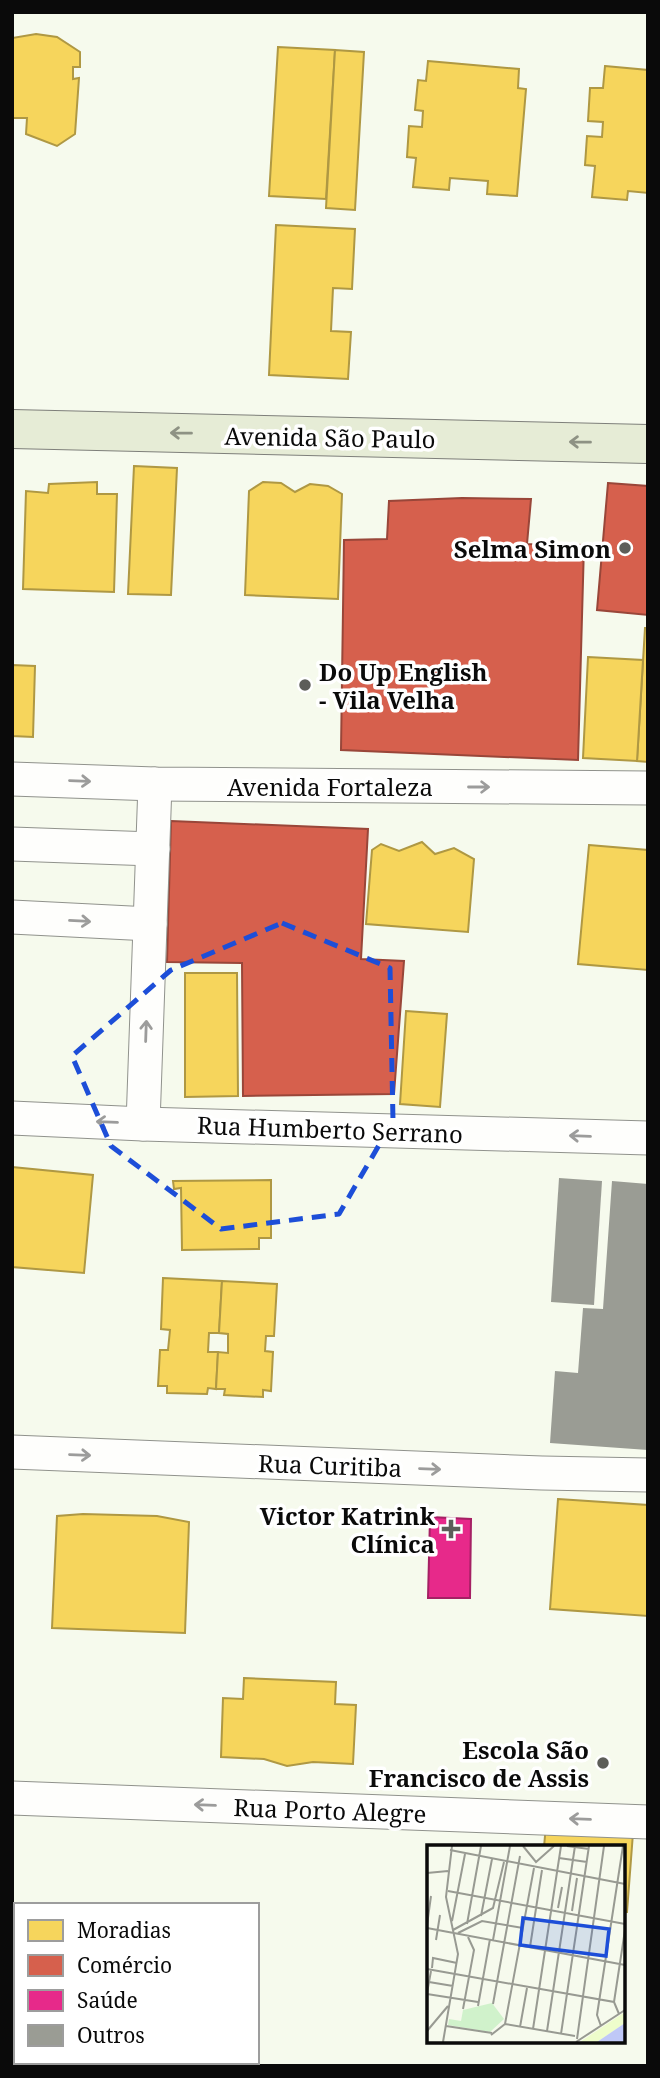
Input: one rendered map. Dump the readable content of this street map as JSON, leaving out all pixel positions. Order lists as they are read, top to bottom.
{
  "streets": {
    "main road": ["Avenida São Paulo"],
    "street": [
      "Avenida Fortaleza",
      "Rua Humberto Serrano",
      "Rua Curitiba",
      "Rua Porto Alegre"
    ]
  },
  "one_way": ["Avenida São Paulo", "Rua Curitiba", "Rua Porto Alegre"],
  "places": {
    "other": ["Selma Simon", "Do Up English - Vila Velha", "Escola São Francisco de Assis"],
    "health": ["Victor Katrink Clínica"]
  },
  "legend": [
    "Moradias",
    "Comércio",
    "Saúde",
    "Outros"
  ]
}
